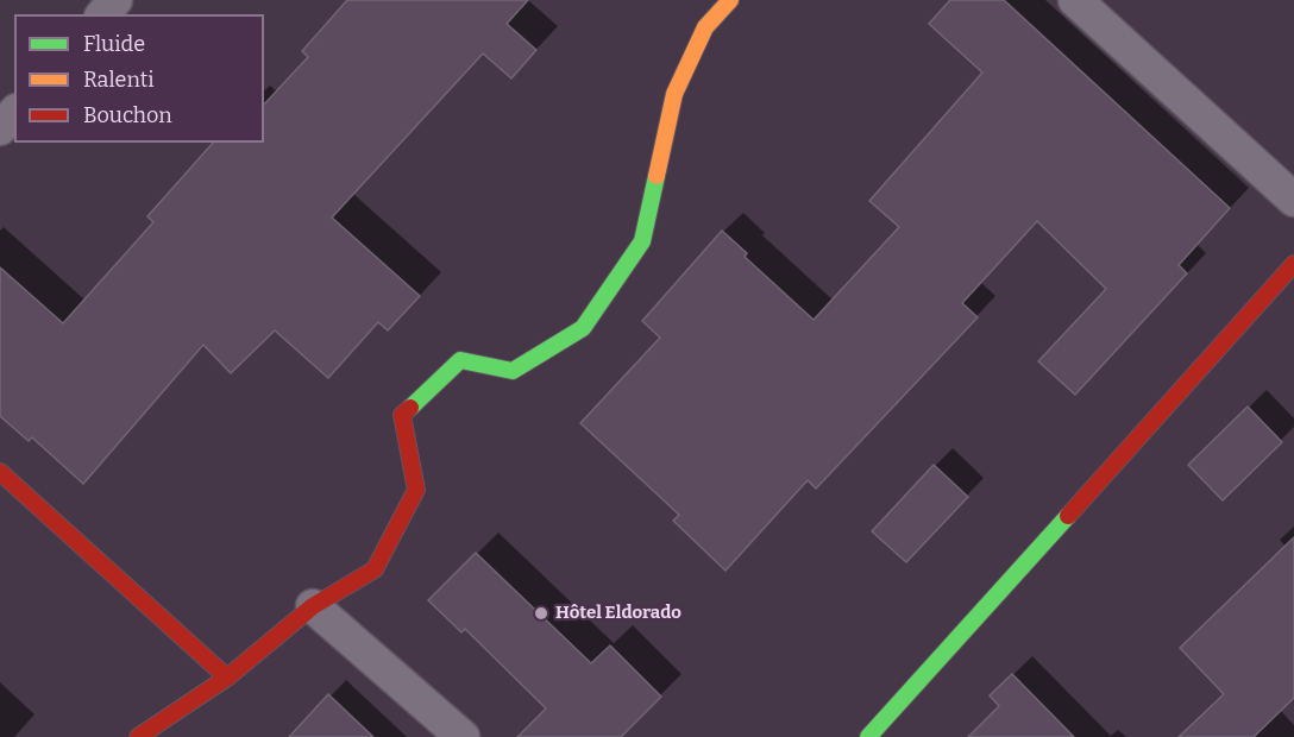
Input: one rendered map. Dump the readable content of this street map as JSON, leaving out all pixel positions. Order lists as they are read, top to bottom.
{
  "places": ["Hôtel Eldorado"],
  "legend": ["Fluide", "Ralenti", "Bouchon"]
}
